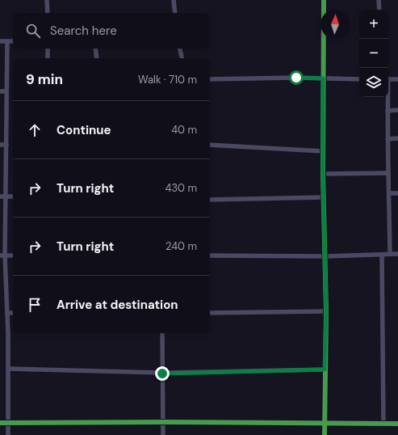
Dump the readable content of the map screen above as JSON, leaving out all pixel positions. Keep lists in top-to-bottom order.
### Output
{
  "north": "top",
  "page": {
    "map_buttons": ["+", "−"],
    "search": "Search here",
    "heading": ["9 min", "Walk · 710 m"],
    "list": [
      ["Continue", "40 m"],
      ["Turn right", "430 m"],
      ["Turn right", "240 m"],
      "Arrive at destination"
    ]
  }
}
